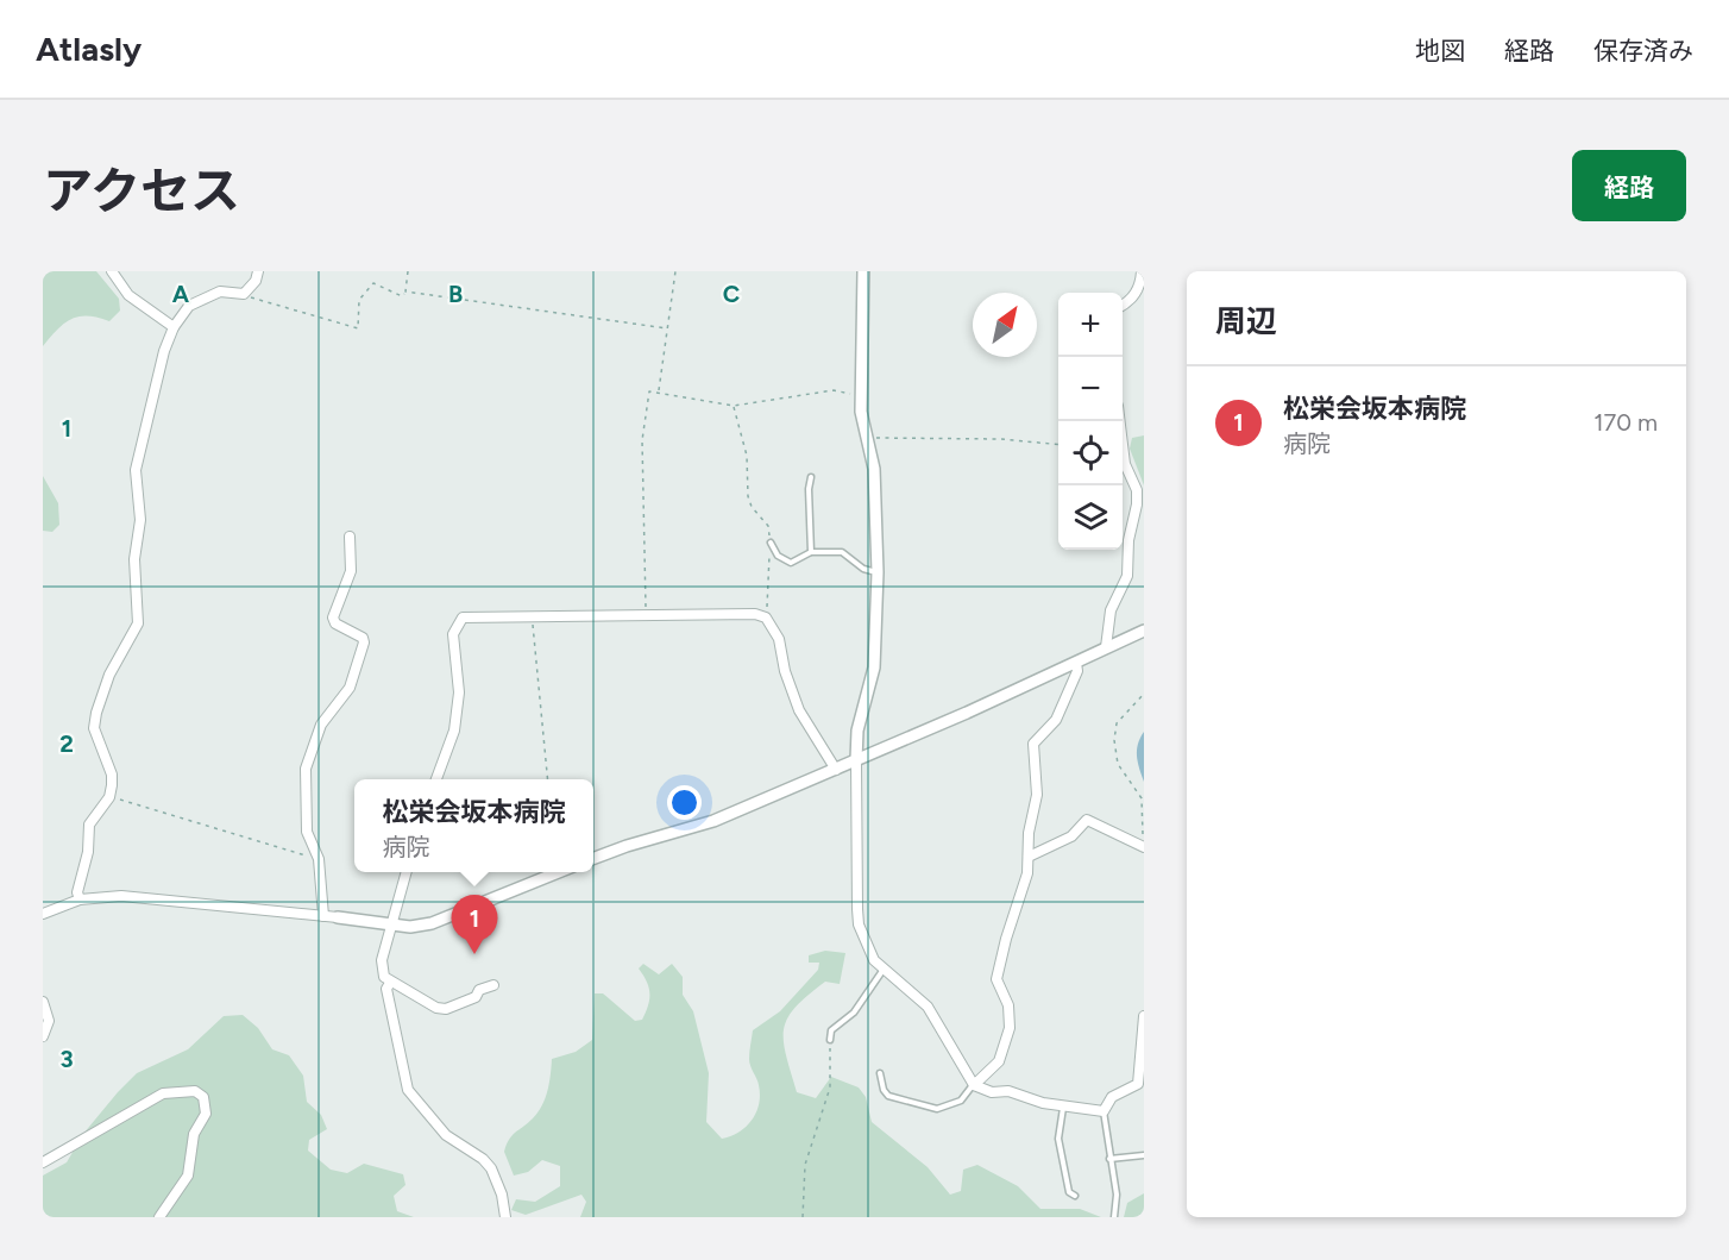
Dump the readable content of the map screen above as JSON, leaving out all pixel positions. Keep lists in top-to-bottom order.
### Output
{
  "north": "top right",
  "page": {
    "header": "Atlasly",
    "nav": ["地図", "経路", "保存済み"],
    "title": "アクセス",
    "buttons": "経路",
    "heading": "周辺",
    "map_buttons": ["+", "−"],
    "list": [
      {
        "mark": "1",
        "name": "松栄会坂本病院",
        "note": "病院",
        "value": "170 m"
      }
    ],
    "popup": ["松栄会坂本病院", "病院"],
    "pins": "1"
  },
  "grid": {
    "columns": ["A", "B", "C"],
    "rows": ["1", "2", "3"]
  }
}
